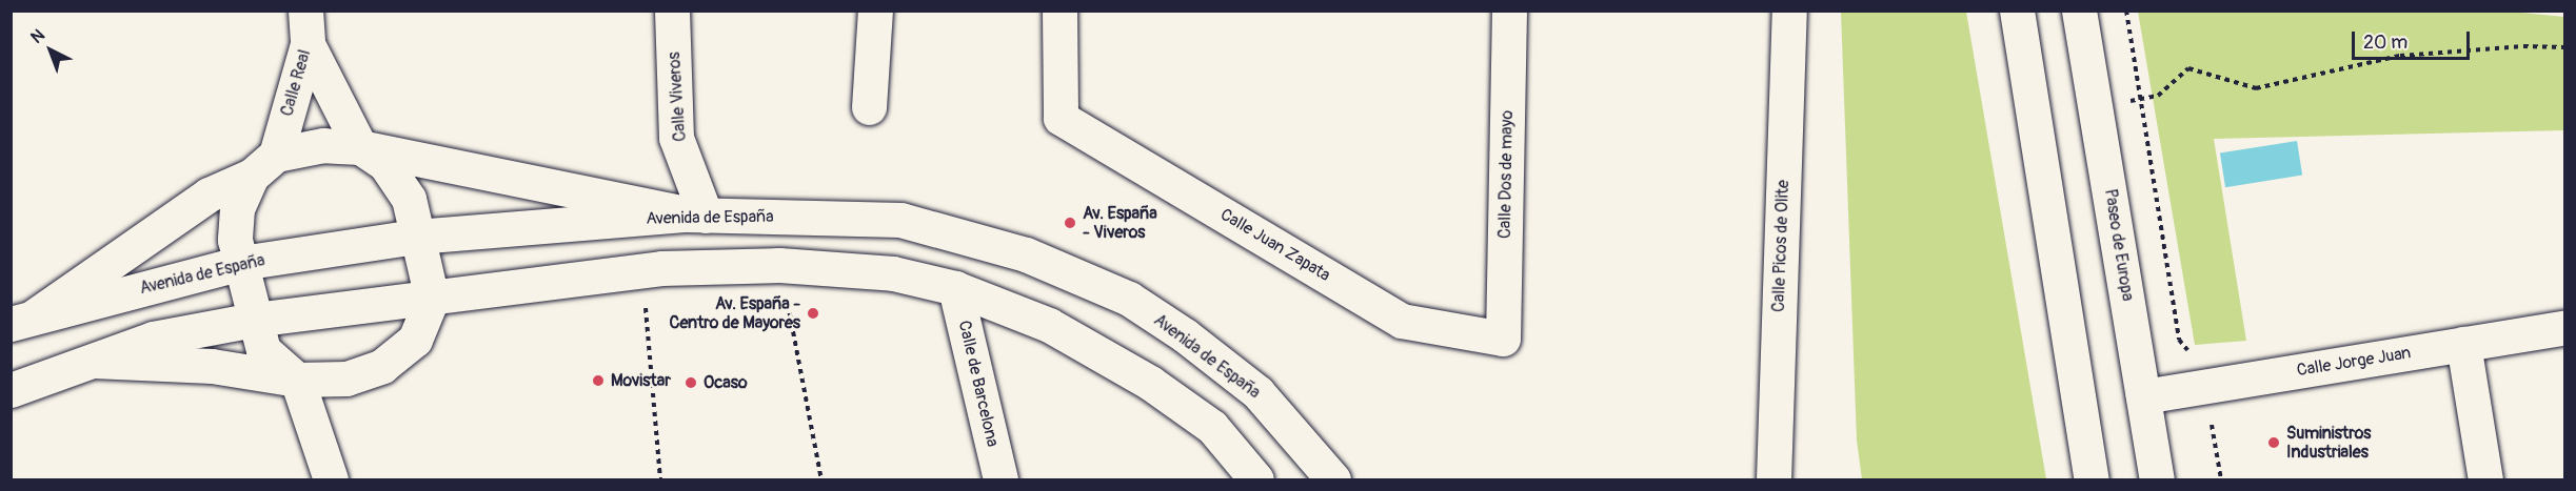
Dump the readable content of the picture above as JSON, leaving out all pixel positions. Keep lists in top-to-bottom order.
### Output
{
  "streets": {
    "street": [
      "Calle Real",
      "Calle Viveros",
      "Calle Dos de mayo",
      "Avenida de España",
      "Calle Juan Zapata",
      "Paseo de Europa",
      "Calle Picos de Olite",
      "Calle Jorge Juan",
      "Calle de Barcelona"
    ]
  },
  "crossings": [
    ["Calle Real", "Avenida de España"],
    ["Calle Viveros", "Avenida de España"],
    ["Calle Dos de mayo", "Calle Juan Zapata"],
    ["Paseo de Europa", "Calle Jorge Juan"]
  ],
  "places": [
    "Av. España - Viveros",
    "Av. España - Centro de Mayores",
    "Movistar",
    "Ocaso",
    "Suministros Industriales"
  ],
  "scale_bar": "20 m",
  "north": "top left"
}
